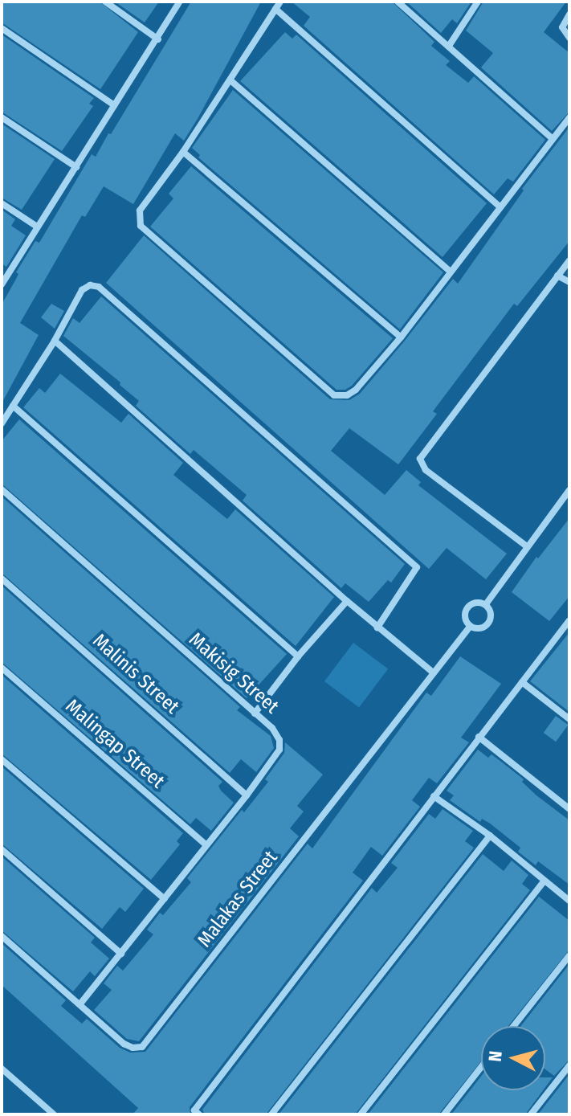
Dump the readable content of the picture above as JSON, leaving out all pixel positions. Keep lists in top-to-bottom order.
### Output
{
  "streets": {
    "street": [
      "Makisig Street",
      "Malinis Street",
      "Malingap Street",
      "Malakas Street"
    ]
  },
  "crossings": [
    ["Makisig Street", "Malinis Street"],
    ["Makisig Street", "Malingap Street"],
    ["Makisig Street", "Malakas Street"]
  ],
  "north": "left"
}
